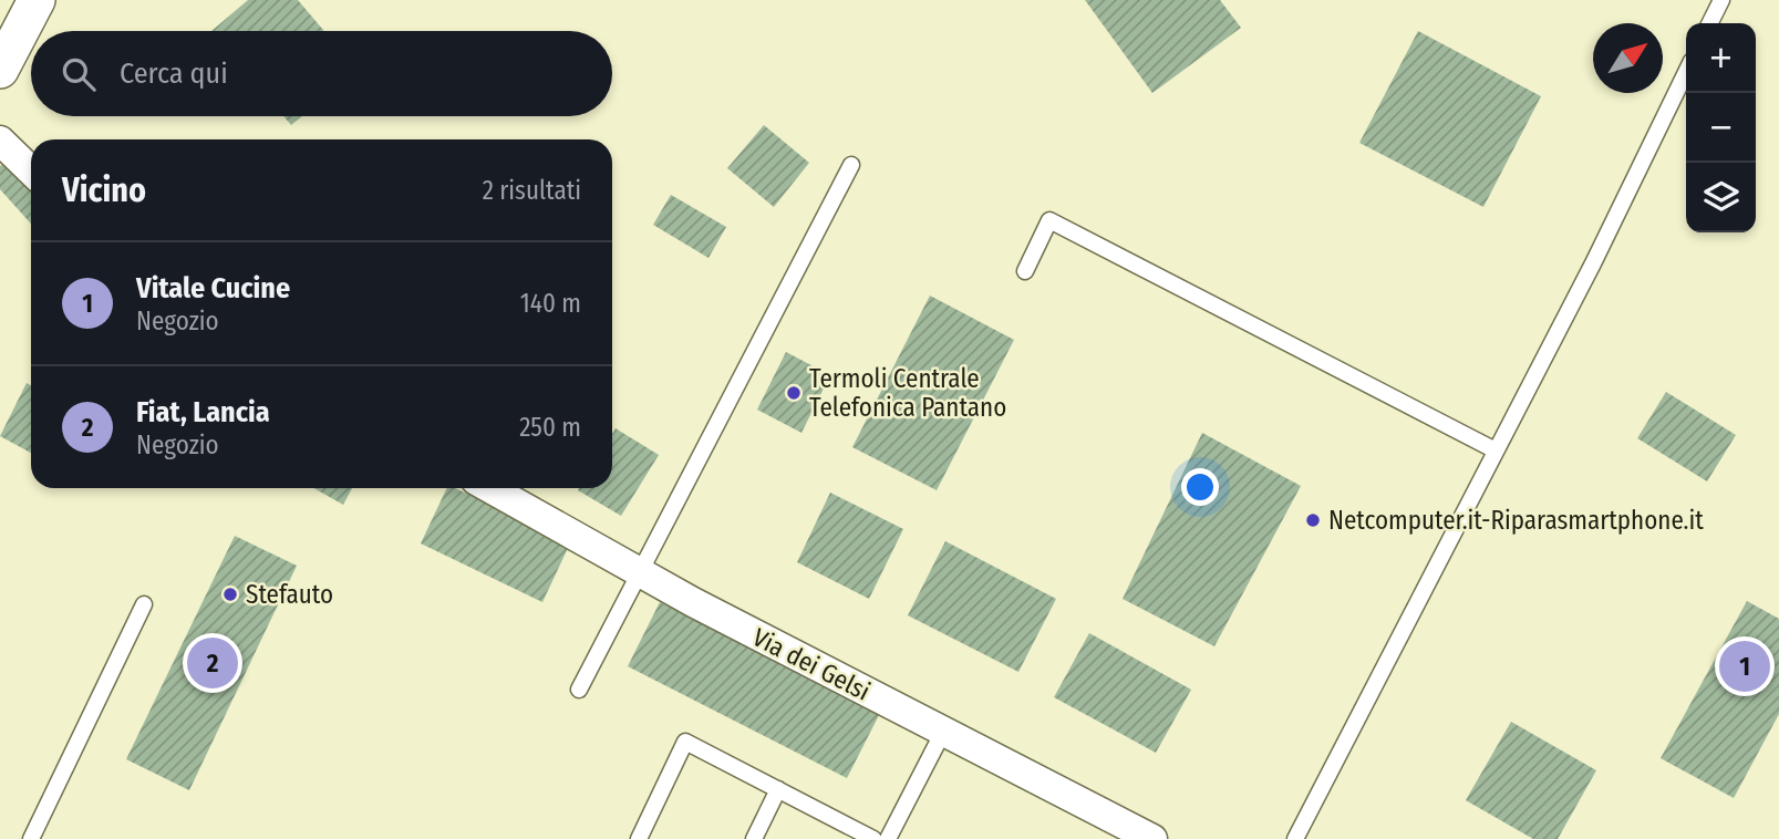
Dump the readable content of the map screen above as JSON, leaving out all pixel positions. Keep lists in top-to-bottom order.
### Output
{
  "streets": {
    "street": ["Via dei Gelsi"]
  },
  "places": ["Termoli Centrale Telefonica Pantano", "Netcomputer.it-Riparasmartphone.it", "Stefauto"],
  "north": "top right",
  "page": {
    "map_buttons": ["+", "−"],
    "search": "Cerca qui",
    "heading": ["Vicino", "2 risultati"],
    "list": [
      {
        "mark": "1",
        "name": "Vitale Cucine",
        "note": "Negozio",
        "value": "140 m"
      },
      {
        "mark": "2",
        "name": "Fiat, Lancia",
        "note": "Negozio",
        "value": "250 m"
      }
    ],
    "pins": ["2", "1"]
  }
}
